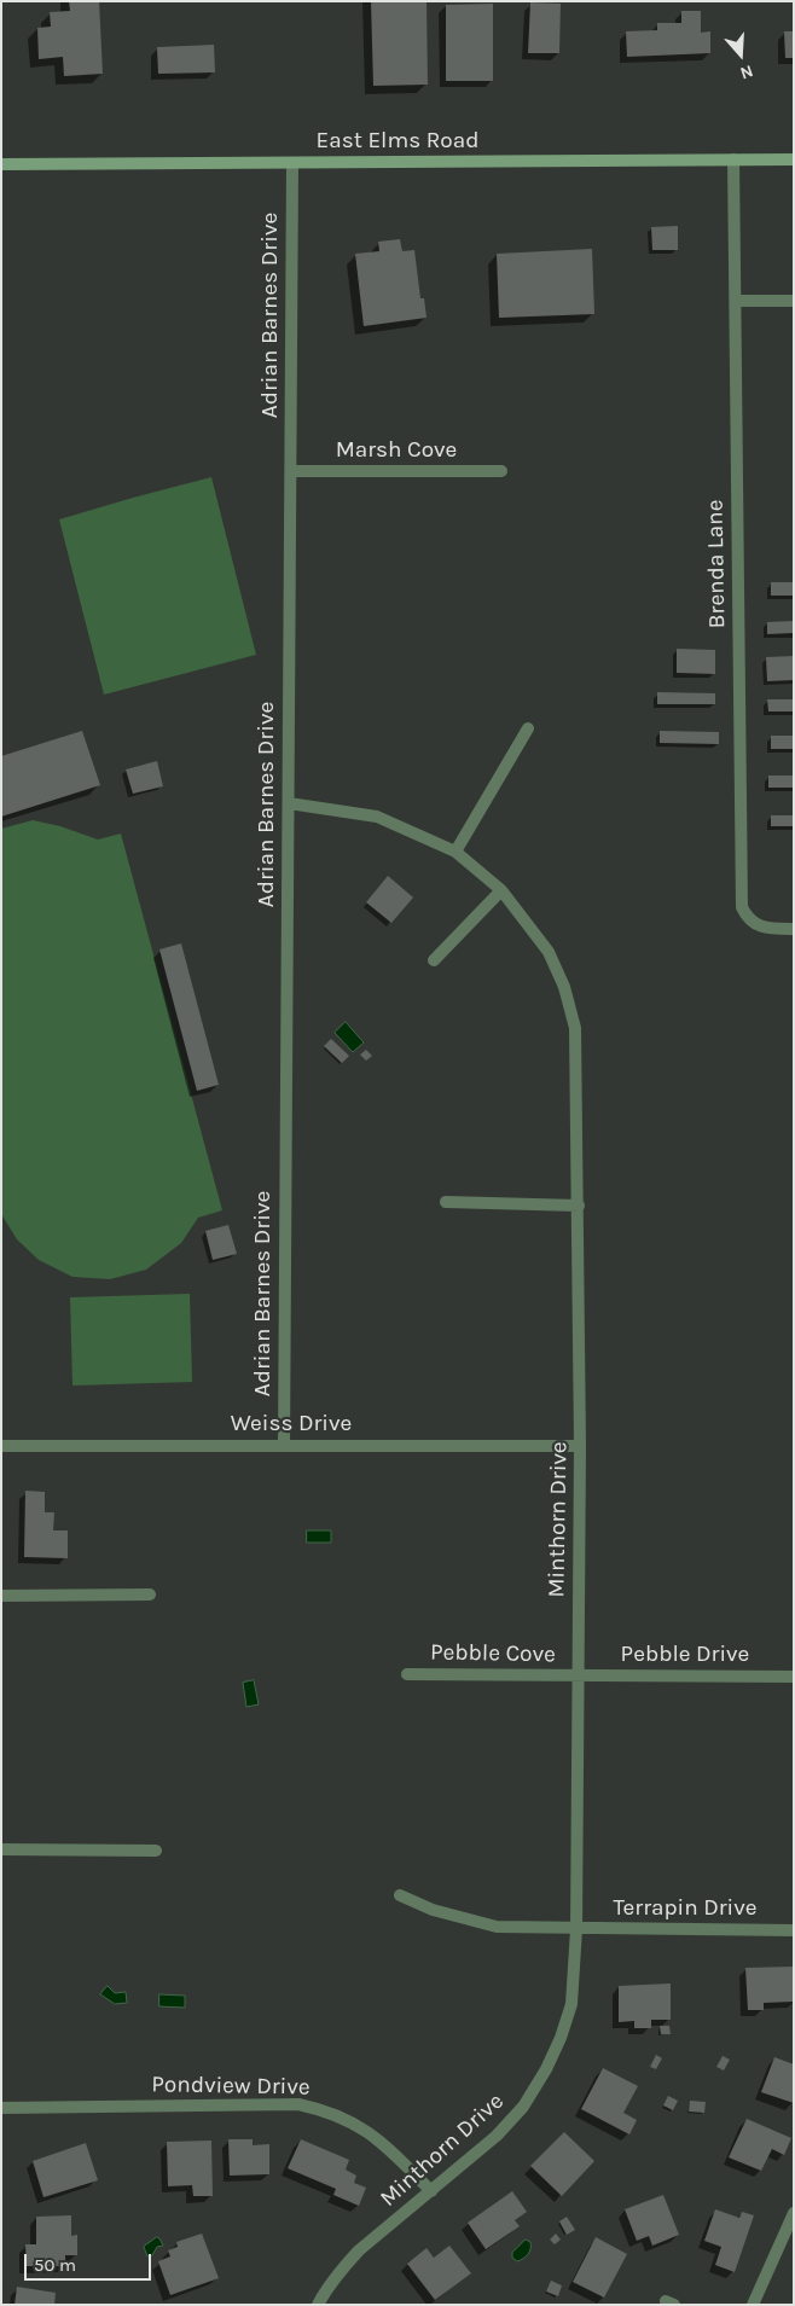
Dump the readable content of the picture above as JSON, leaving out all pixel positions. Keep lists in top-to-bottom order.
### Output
{
  "streets": {
    "main road": ["East Elms Road"],
    "street": [
      "Adrian Barnes Drive",
      "Marsh Cove",
      "Brenda Lane",
      "Weiss Drive",
      "Minthorn Drive",
      "Pebble Cove",
      "Pebble Drive",
      "Terrapin Drive",
      "Pondview Drive"
    ]
  },
  "crossings": [
    ["East Elms Road", "Adrian Barnes Drive"],
    ["East Elms Road", "Brenda Lane"],
    ["Adrian Barnes Drive", "Marsh Cove"],
    ["Adrian Barnes Drive", "Weiss Drive"],
    ["Adrian Barnes Drive", "Minthorn Drive"],
    ["Weiss Drive", "Minthorn Drive"],
    ["Minthorn Drive", "Pebble Cove"],
    ["Minthorn Drive", "Pebble Drive"],
    ["Minthorn Drive", "Terrapin Drive"],
    ["Minthorn Drive", "Pondview Drive"],
    ["Pebble Cove", "Pebble Drive"]
  ],
  "scale_bar": "50 m",
  "north": "bottom"
}
